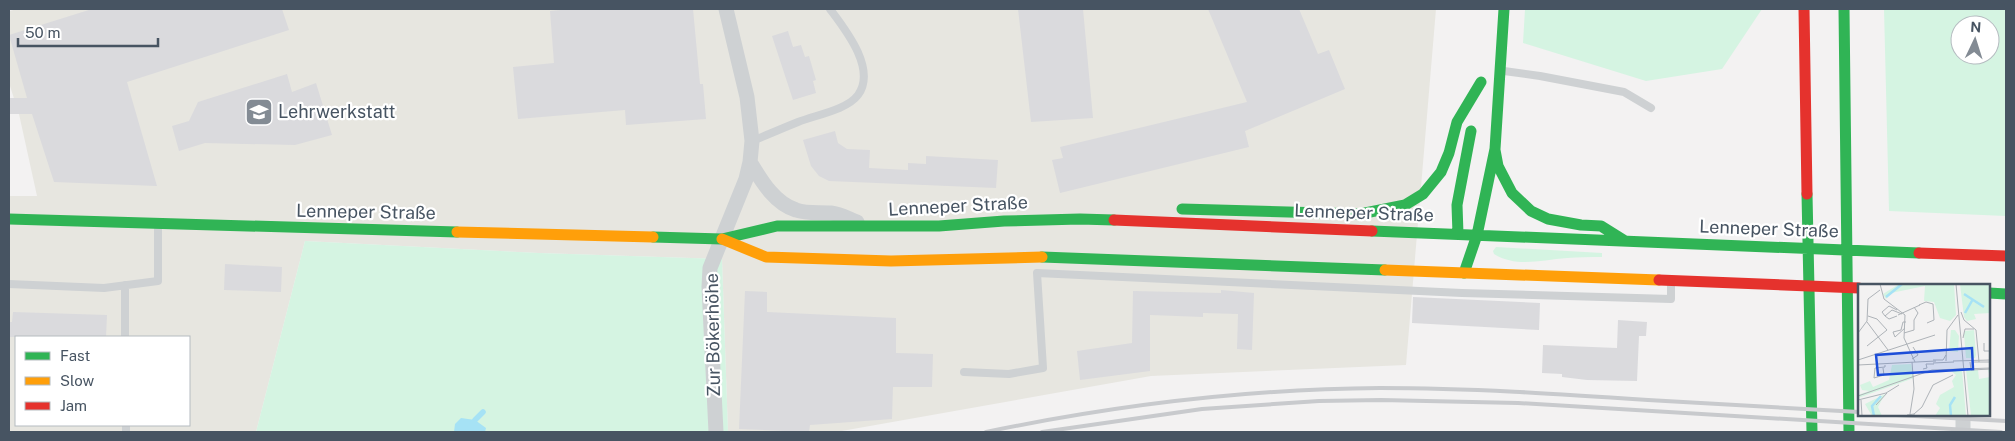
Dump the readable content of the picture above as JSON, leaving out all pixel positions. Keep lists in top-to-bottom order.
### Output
{
  "streets": {
    "main road": ["Lenneper Straße"],
    "street": ["Zur Bökerhöhe"]
  },
  "crossings": [
    ["Lenneper Straße", "Zur Bökerhöhe"]
  ],
  "places": {
    "school or university": ["Lehrwerkstatt"]
  },
  "legend": ["Fast", "Slow", "Jam"],
  "scale_bar": "50 m",
  "north": "top"
}
